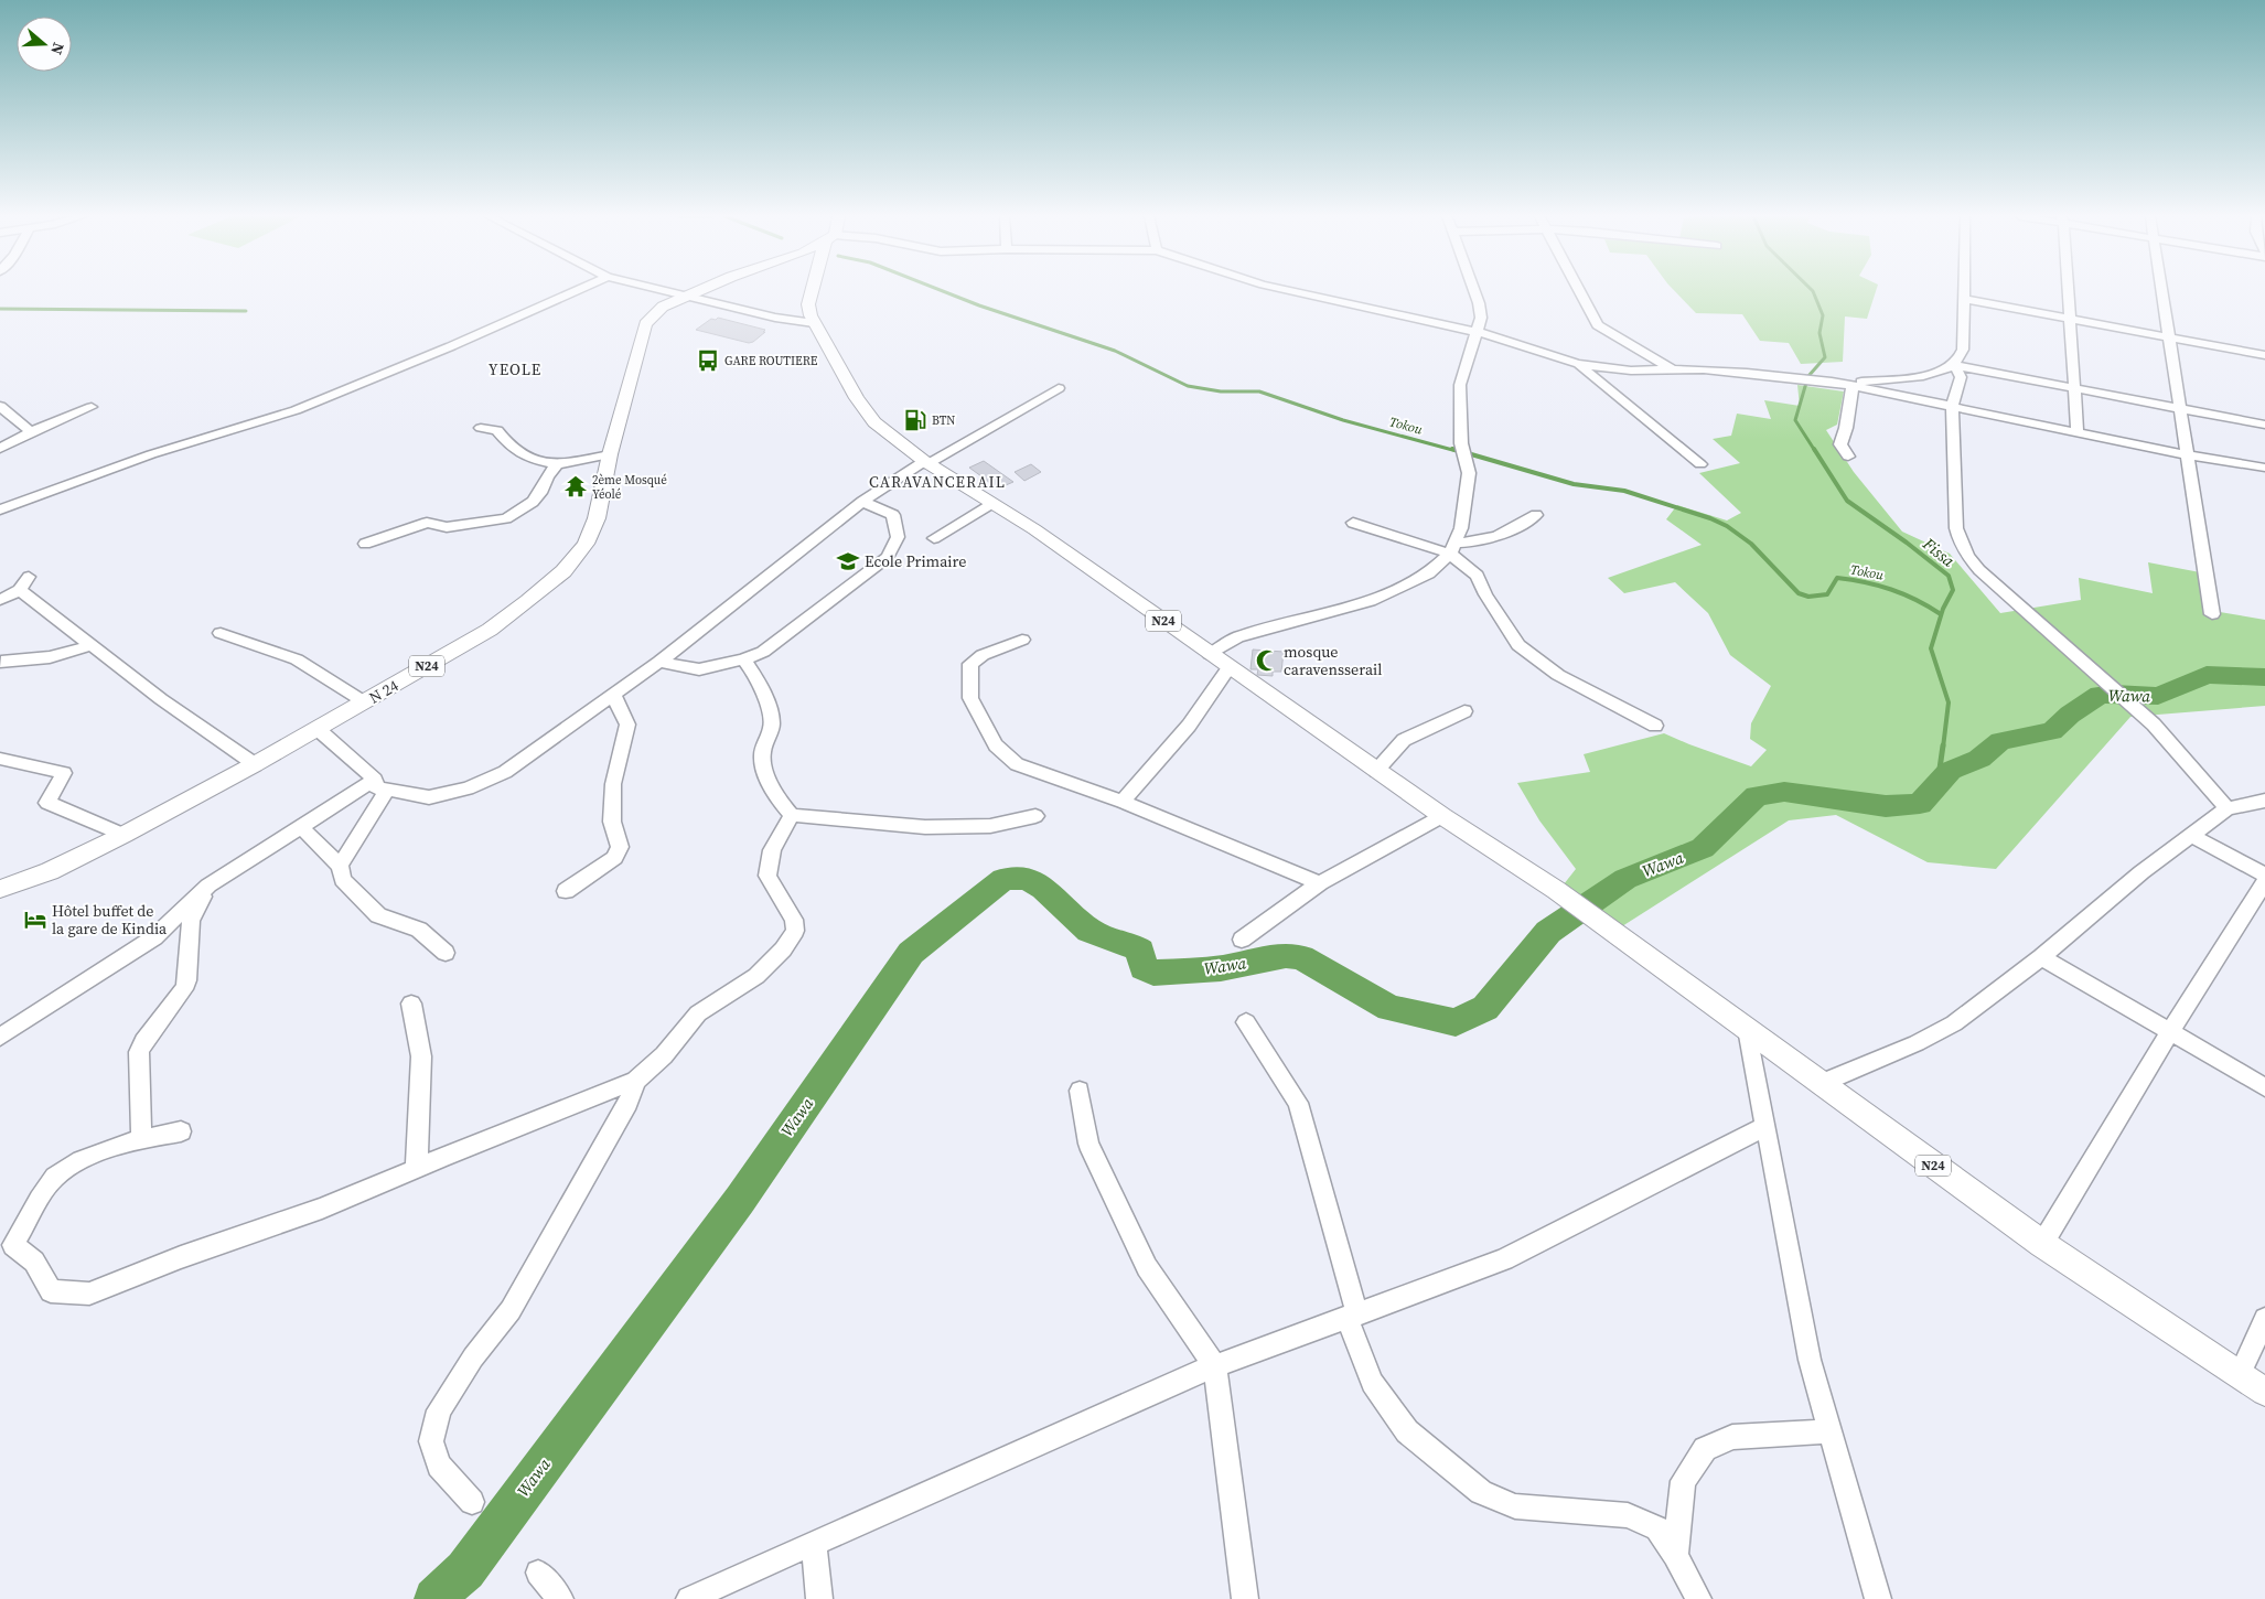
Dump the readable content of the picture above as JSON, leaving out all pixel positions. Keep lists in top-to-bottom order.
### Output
{
  "streets": {
    "main road": ["N24", "N 24"]
  },
  "crossings": [
    ["N24", "N 24"]
  ],
  "districts": ["YEOLE", "CARAVANCERAIL"],
  "water": ["Tokou", "Fissa", "Wawa"],
  "places": {
    "bus stop": ["GARE ROUTIERE"],
    "fuel station": ["BTN"],
    "temple": ["2ème Mosqué Yéolé"],
    "school or university": ["Ecole Primaire"],
    "mosque": ["mosque caravensserail"],
    "hotel": ["Hôtel buffet de la gare de Kindia"]
  },
  "north": "right"
}
